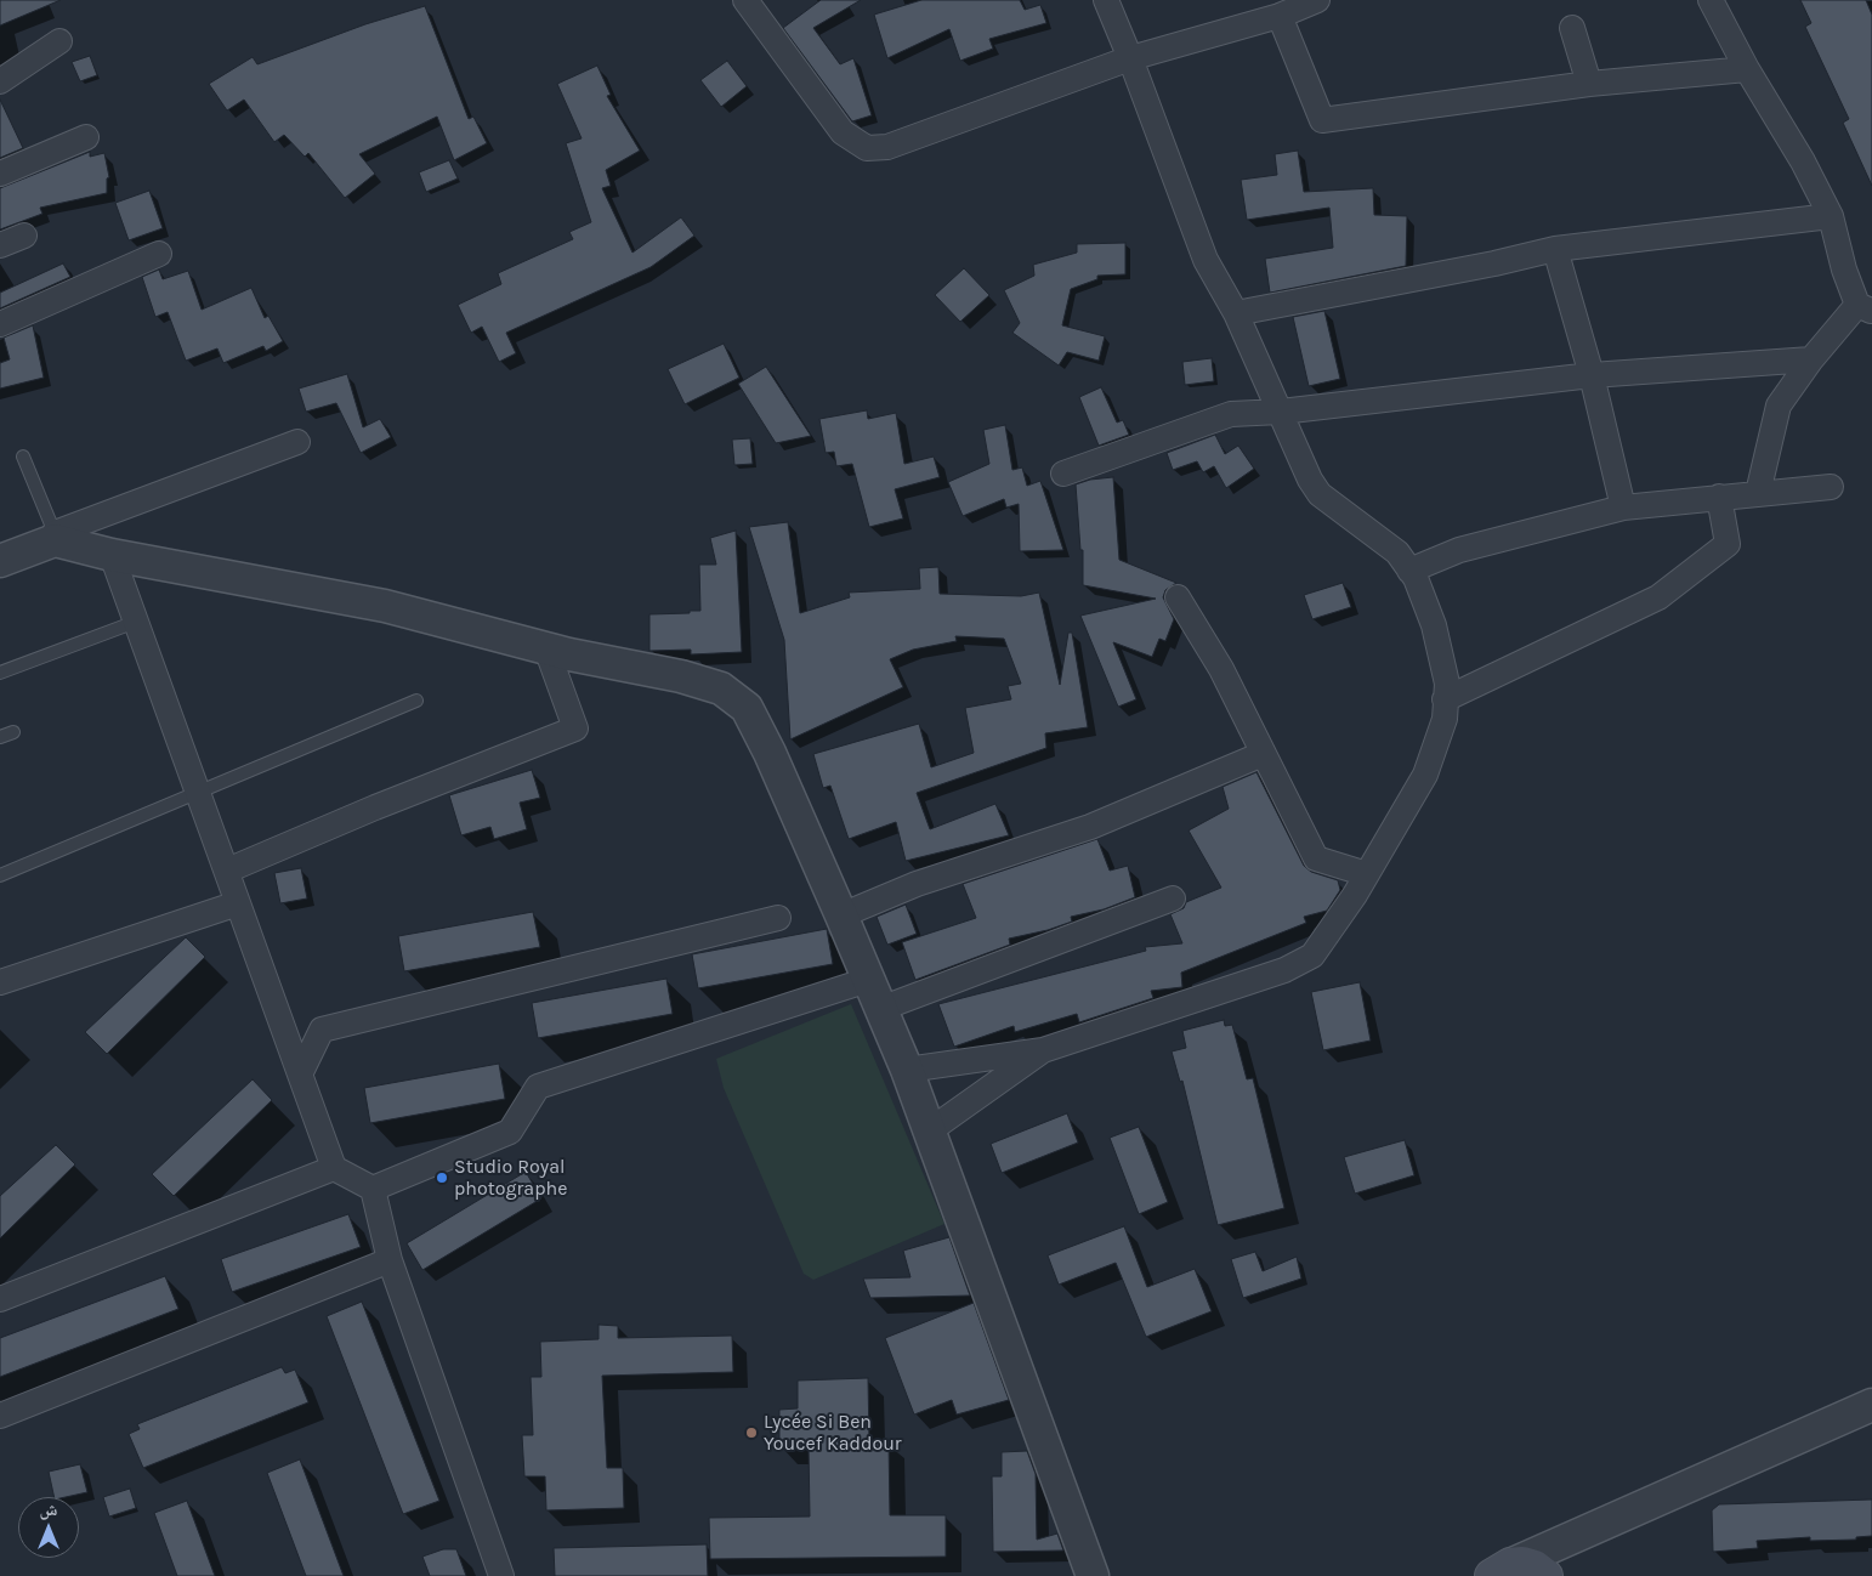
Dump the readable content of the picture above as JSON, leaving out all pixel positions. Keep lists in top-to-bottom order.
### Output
{
  "places": ["Studio Royal photographe", "Lycée Si Ben Youcef Kaddour"],
  "north": "top"
}
